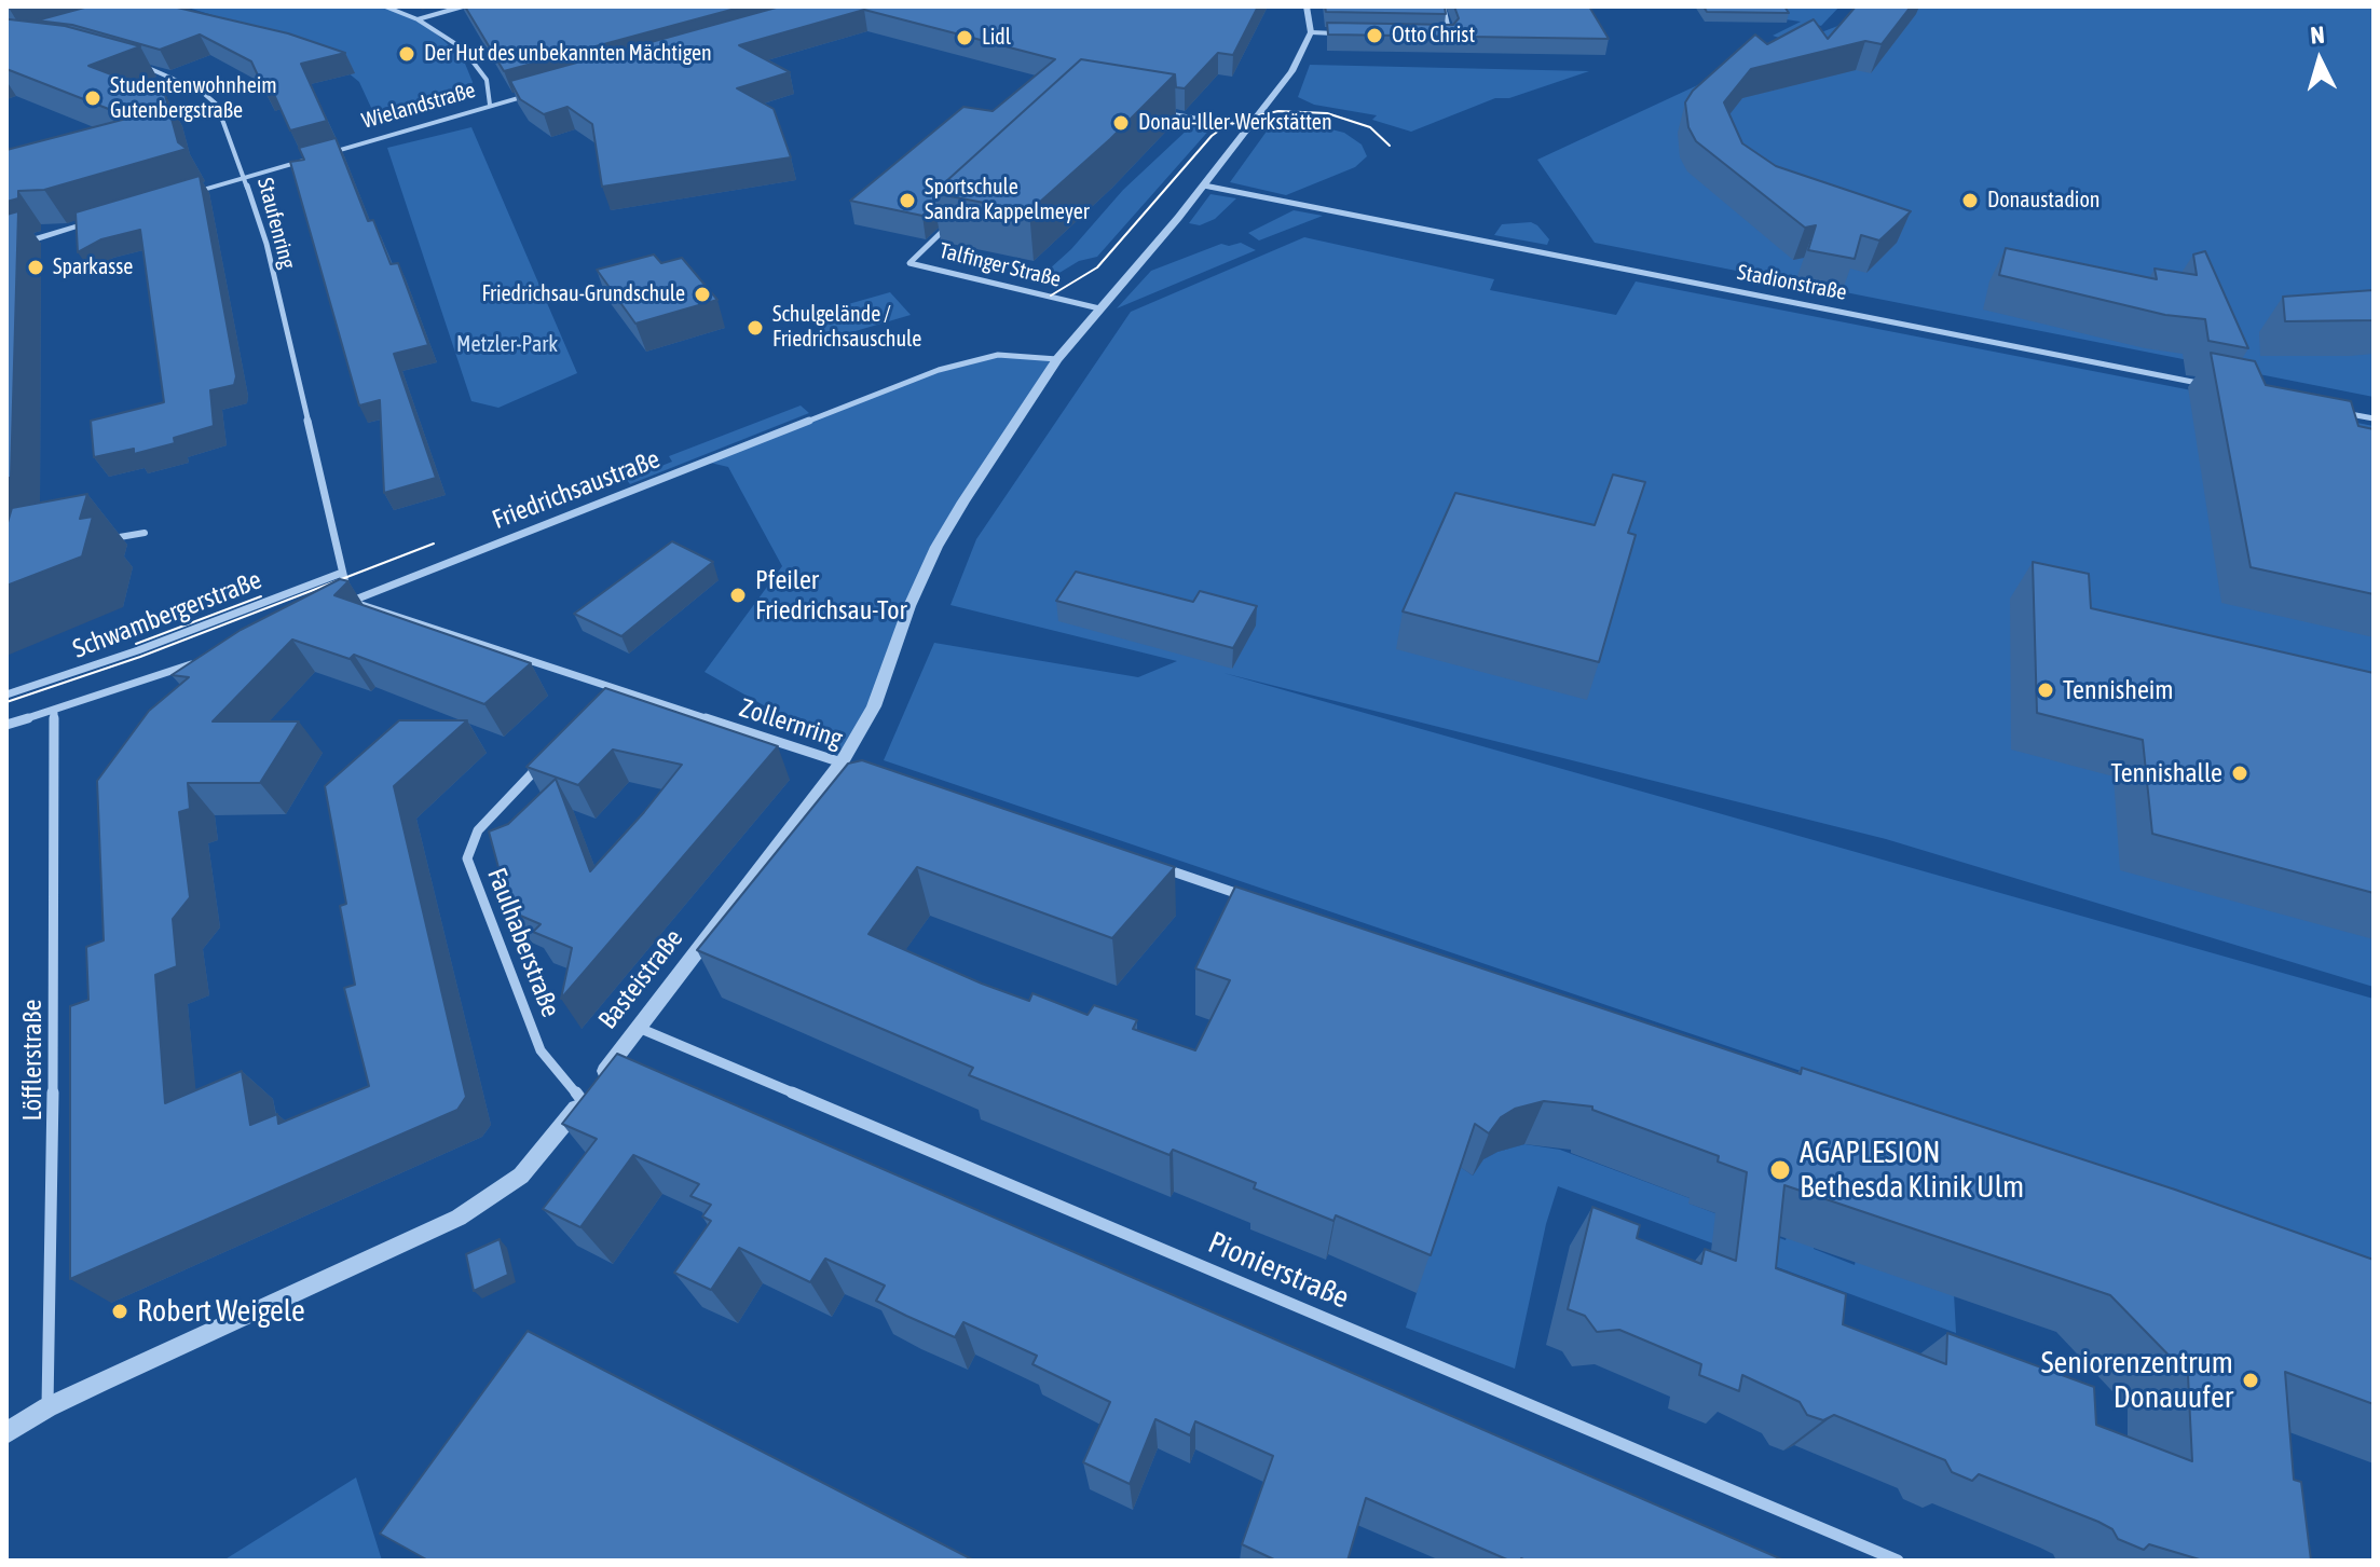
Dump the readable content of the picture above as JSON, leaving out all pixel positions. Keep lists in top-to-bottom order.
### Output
{
  "streets": {
    "street": [
      "Wielandstraße",
      "Staufenring",
      "Talfinger Straße",
      "Stadionstraße",
      "Friedrichsaustraße",
      "Schwambergerstraße",
      "Zollernring",
      "Faulhaberstraße",
      "Basteistraße",
      "Löfflerstraße",
      "Pionierstraße"
    ]
  },
  "crossings": [
    ["Wielandstraße", "Staufenring"],
    ["Staufenring", "Schwambergerstraße"],
    ["Friedrichsaustraße", "Zollernring"],
    ["Friedrichsaustraße", "Basteistraße"],
    ["Zollernring", "Basteistraße"],
    ["Faulhaberstraße", "Basteistraße"],
    ["Basteistraße", "Löfflerstraße"],
    ["Basteistraße", "Pionierstraße"]
  ],
  "parks": ["Metzler-Park"],
  "places": [
    "Otto Christ",
    "Lidl",
    "Der Hut des unbekannten Mächtigen",
    "Studentenwohnheim Gutenbergstraße",
    "Donau-Iller-Werkstätten",
    "Sportschule Sandra Kappelmeyer",
    "Donaustadion",
    "Sparkasse",
    "Friedrichsau-Grundschule",
    "Schulgelände / Friedrichsauschule",
    "Pfeiler Friedrichsau-Tor",
    "Tennisheim",
    "Tennishalle",
    "AGAPLESION Bethesda Klinik Ulm",
    "Robert Weigele",
    "Seniorenzentrum Donauufer"
  ],
  "north": "top"
}
